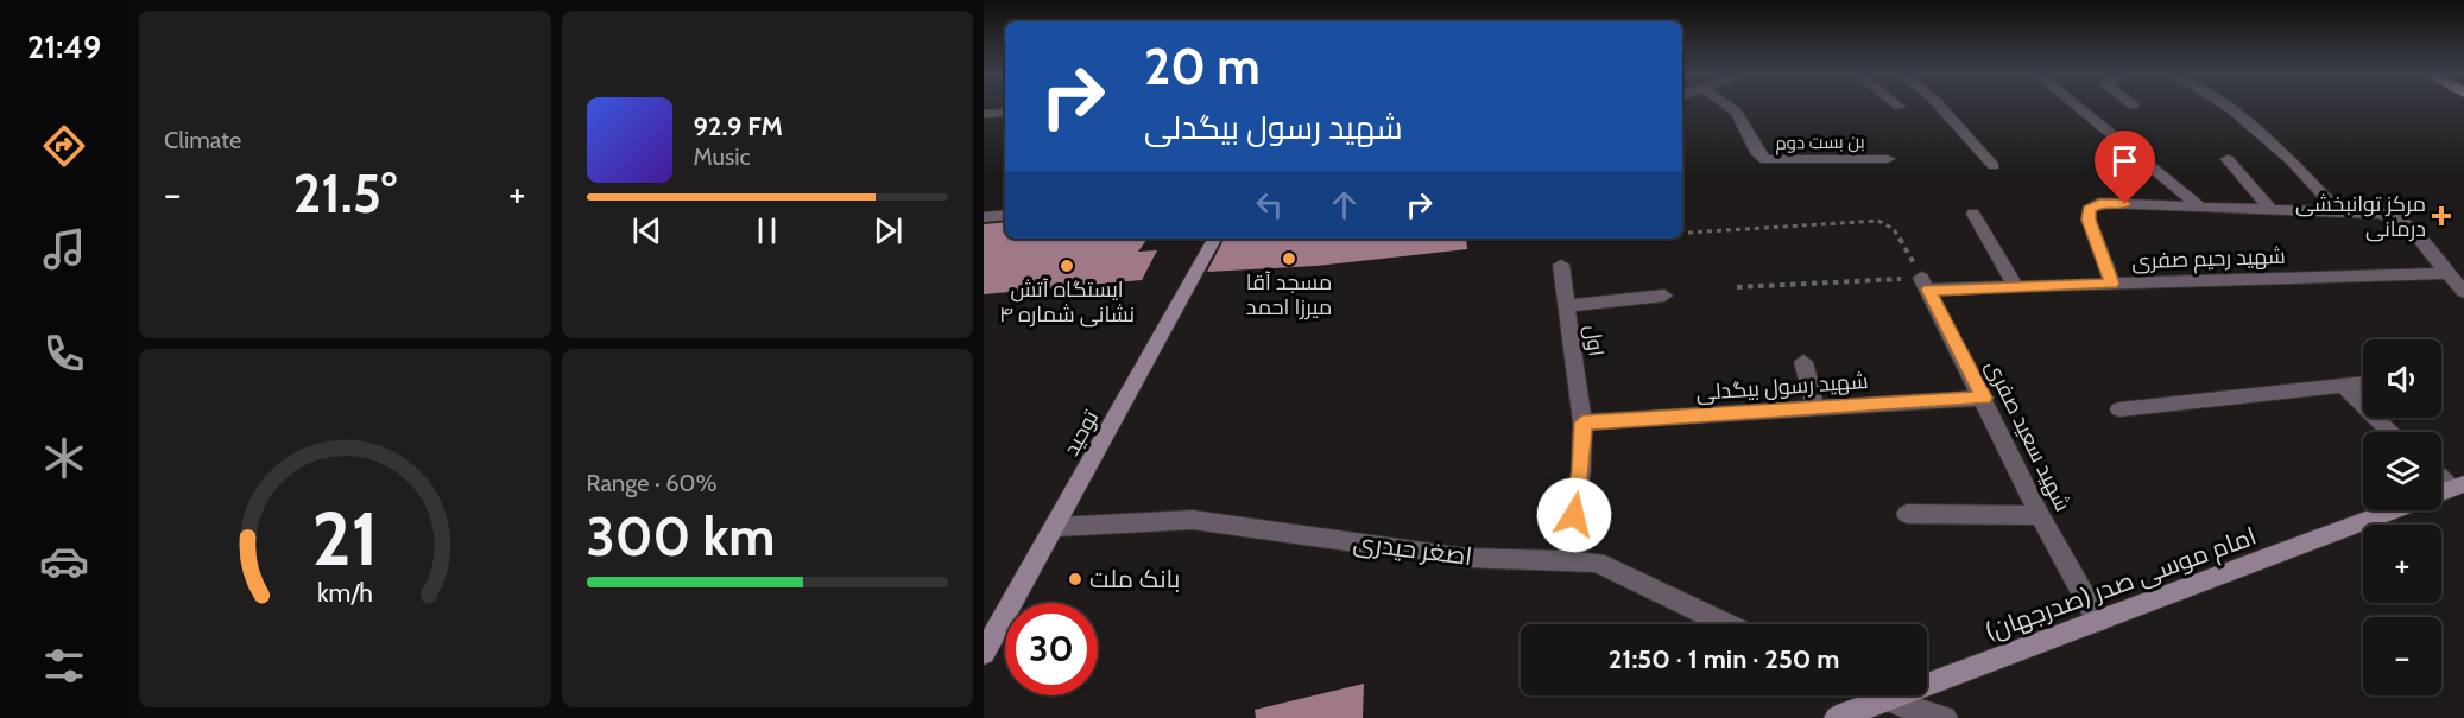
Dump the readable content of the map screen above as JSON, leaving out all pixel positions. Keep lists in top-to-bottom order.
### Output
{
  "streets": {
    "main road": ["توحید", "(صدرجهان) امام موسی صدر"],
    "street": [
      "بن بست دوم",
      "شهید رحیم صفری",
      "اول",
      "شهید رسول بیگدلی",
      "شهید سعید صفری",
      "اصغر حیدری"
    ]
  },
  "crossings": [
    ["شهید رحیم صفری", "شهید سعید صفری"],
    ["اول", "شهید رسول بیگدلی"],
    ["اول", "اصغر حیدری"],
    ["شهید رسول بیگدلی", "شهید سعید صفری"],
    ["توحید", "اصغر حیدری"],
    ["شهید سعید صفری", "(صدرجهان) امام موسی صدر"]
  ],
  "places": {
    "health": ["مرکز توانبخشی درمانی"],
    "other": ["مسجد آقا میرزا احمد", "ایستگاه آتش نشانی شماره ۴", "بانک ملت"]
  },
  "page": {
    "tabs": "21:49",
    "tile": [
      "Climate",
      ["Range · 60%", "300 km"]
    ],
    "turn": ["20 m", "شهید رسول بیگدلی"],
    "song": ["92.9 FM", "Music"],
    "heat": ["−", "21.5°", "+"],
    "map_buttons": ["+", "−"],
    "limit": "30",
    "trip": "21:50 · 1 min · 250 m",
    "gauge": ["21", "km/h"]
  }
}
